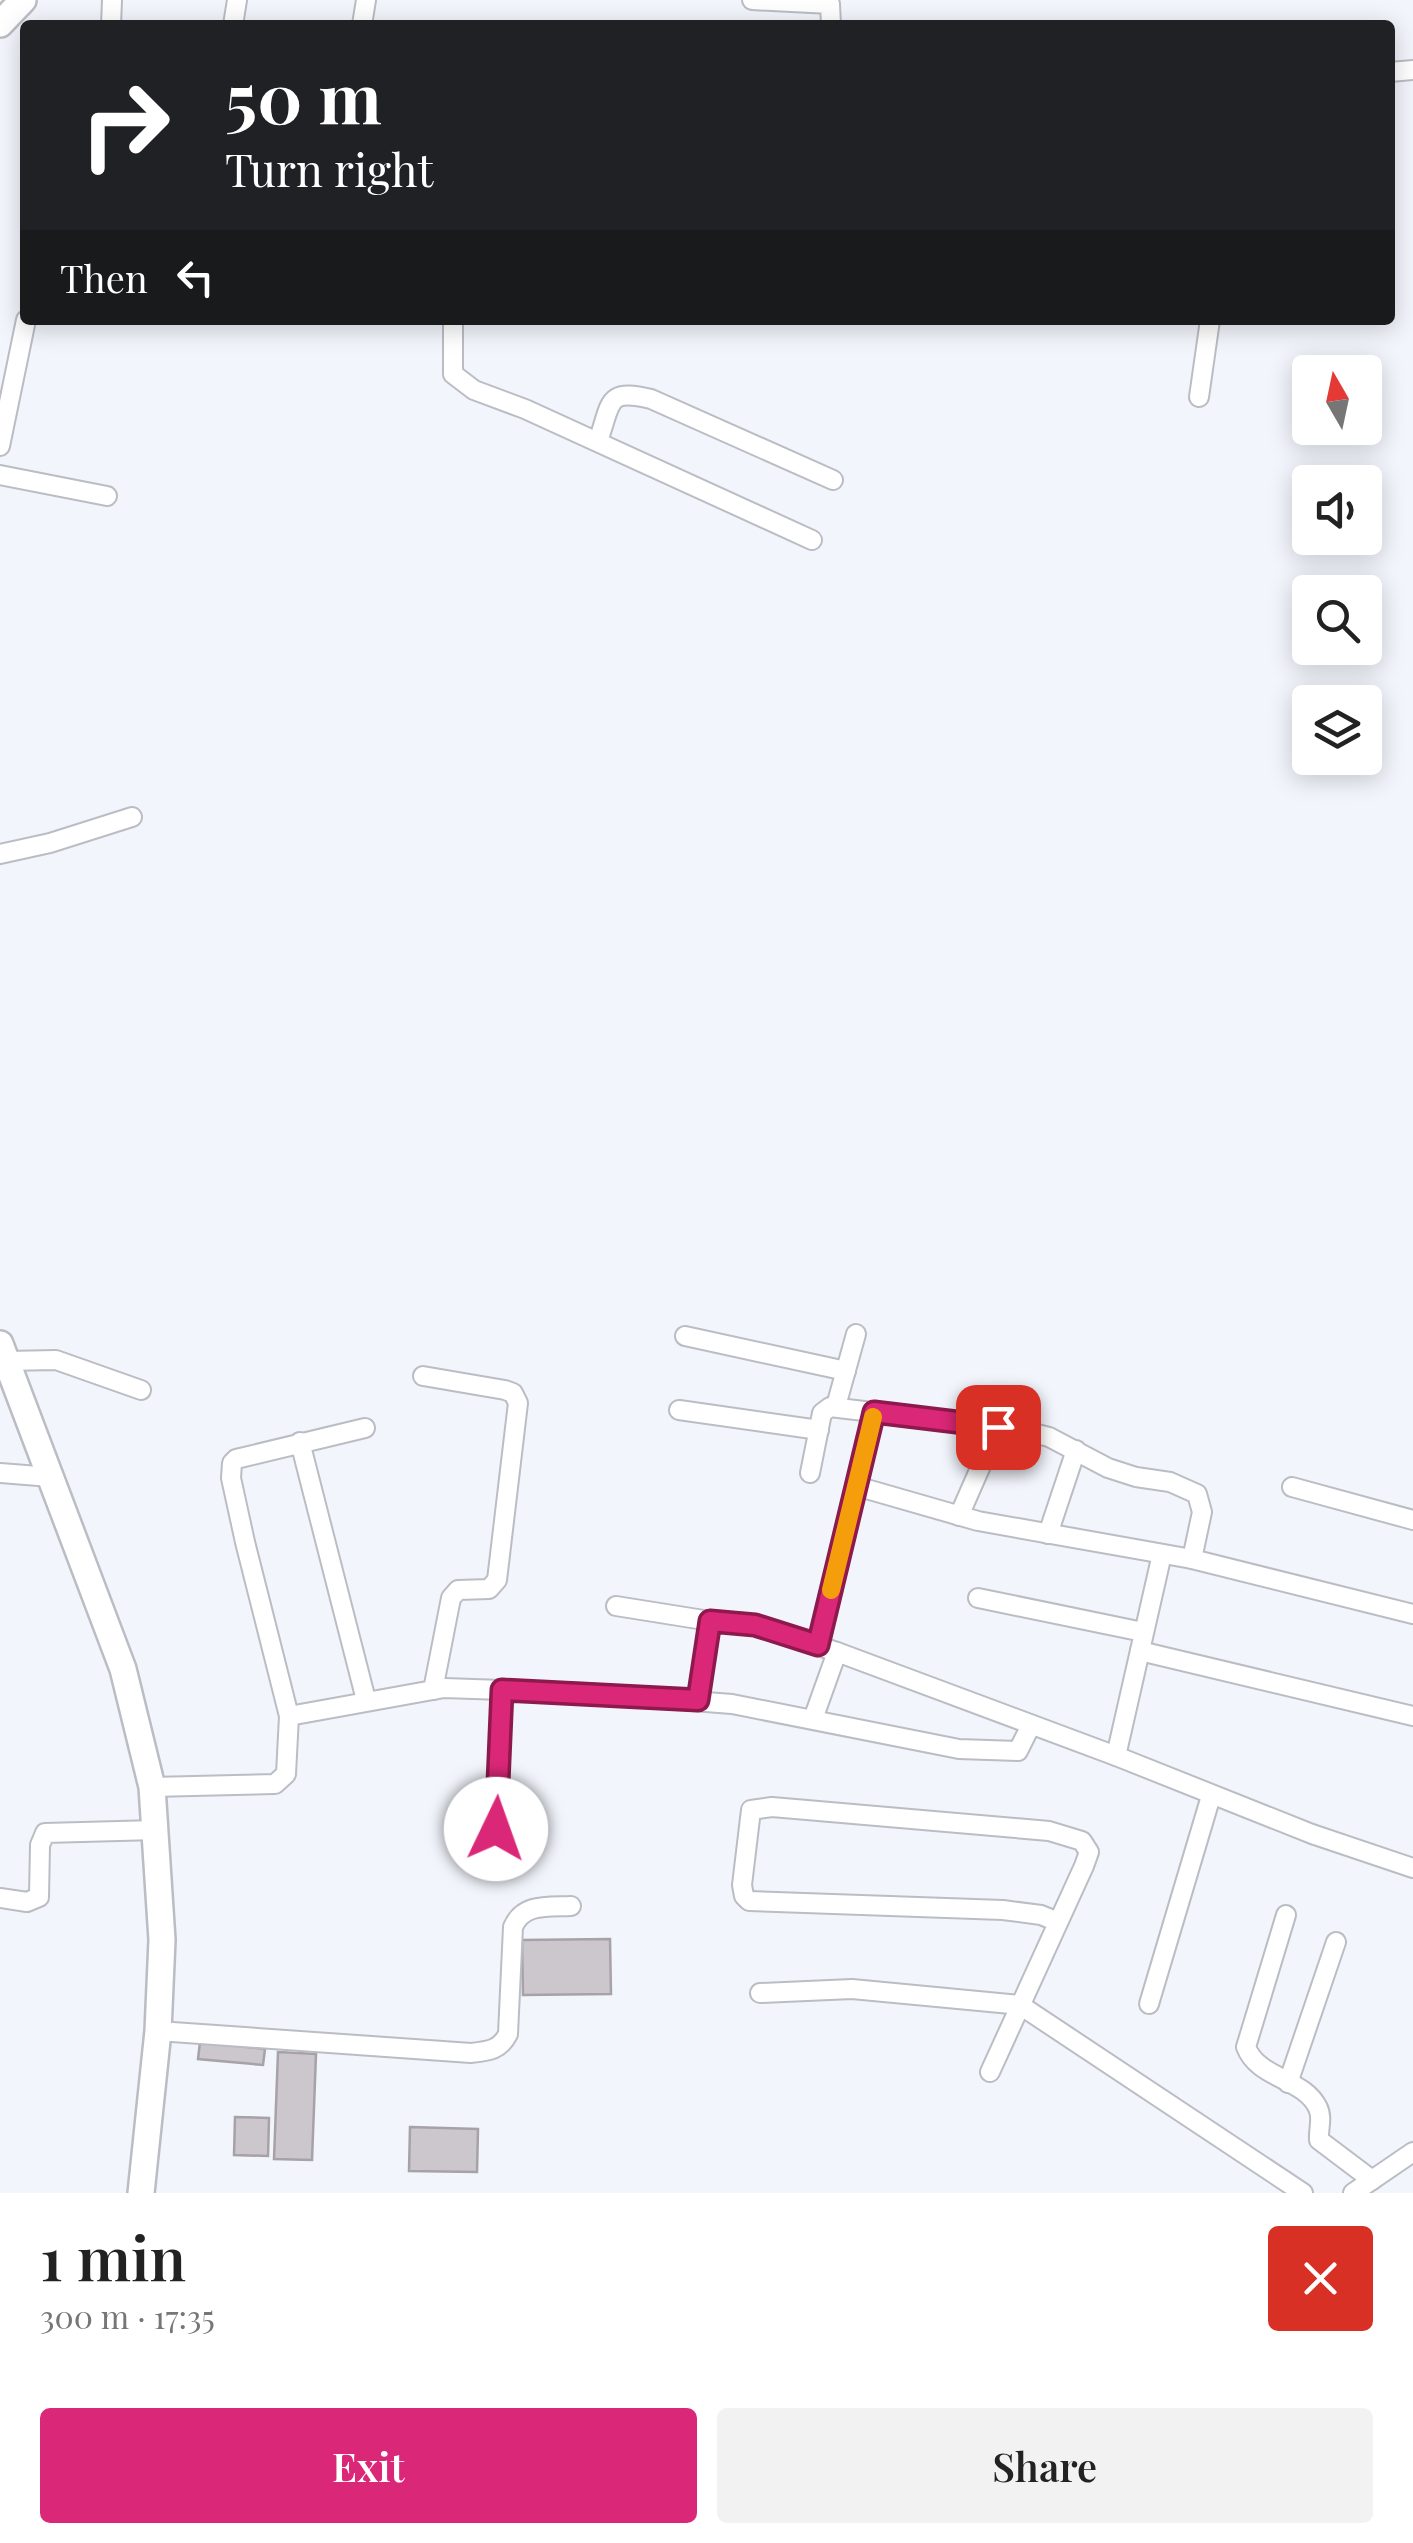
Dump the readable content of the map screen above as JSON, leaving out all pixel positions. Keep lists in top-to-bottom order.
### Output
{
  "north": "top",
  "page": {
    "turn": ["50 m", "Turn right"],
    "then": "Then",
    "heading": ["1 min", "300 m · 17:35"],
    "buttons": ["Exit", "Share"]
  }
}
